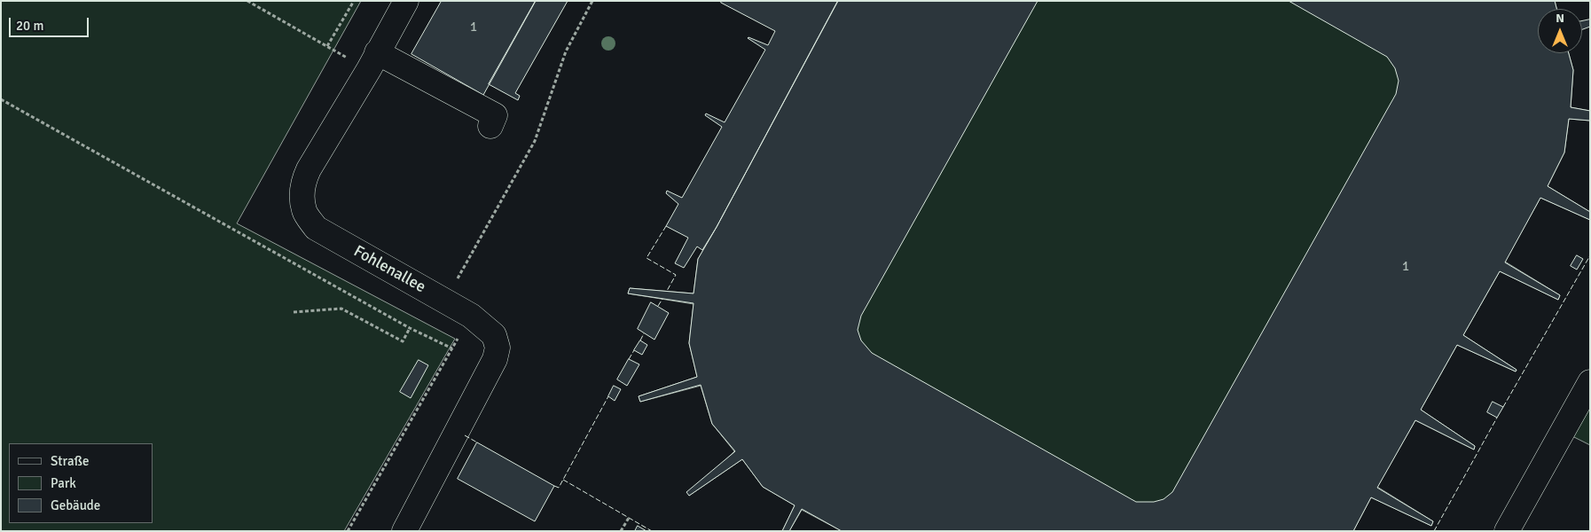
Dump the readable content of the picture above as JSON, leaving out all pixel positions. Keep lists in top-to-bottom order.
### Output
{
  "streets": {
    "street": ["Fohlenallee"]
  },
  "house_numbers": ["1", "1"],
  "legend": ["Straße", "Park", "Gebäude"],
  "scale_bar": "20 m",
  "north": "top"
}
